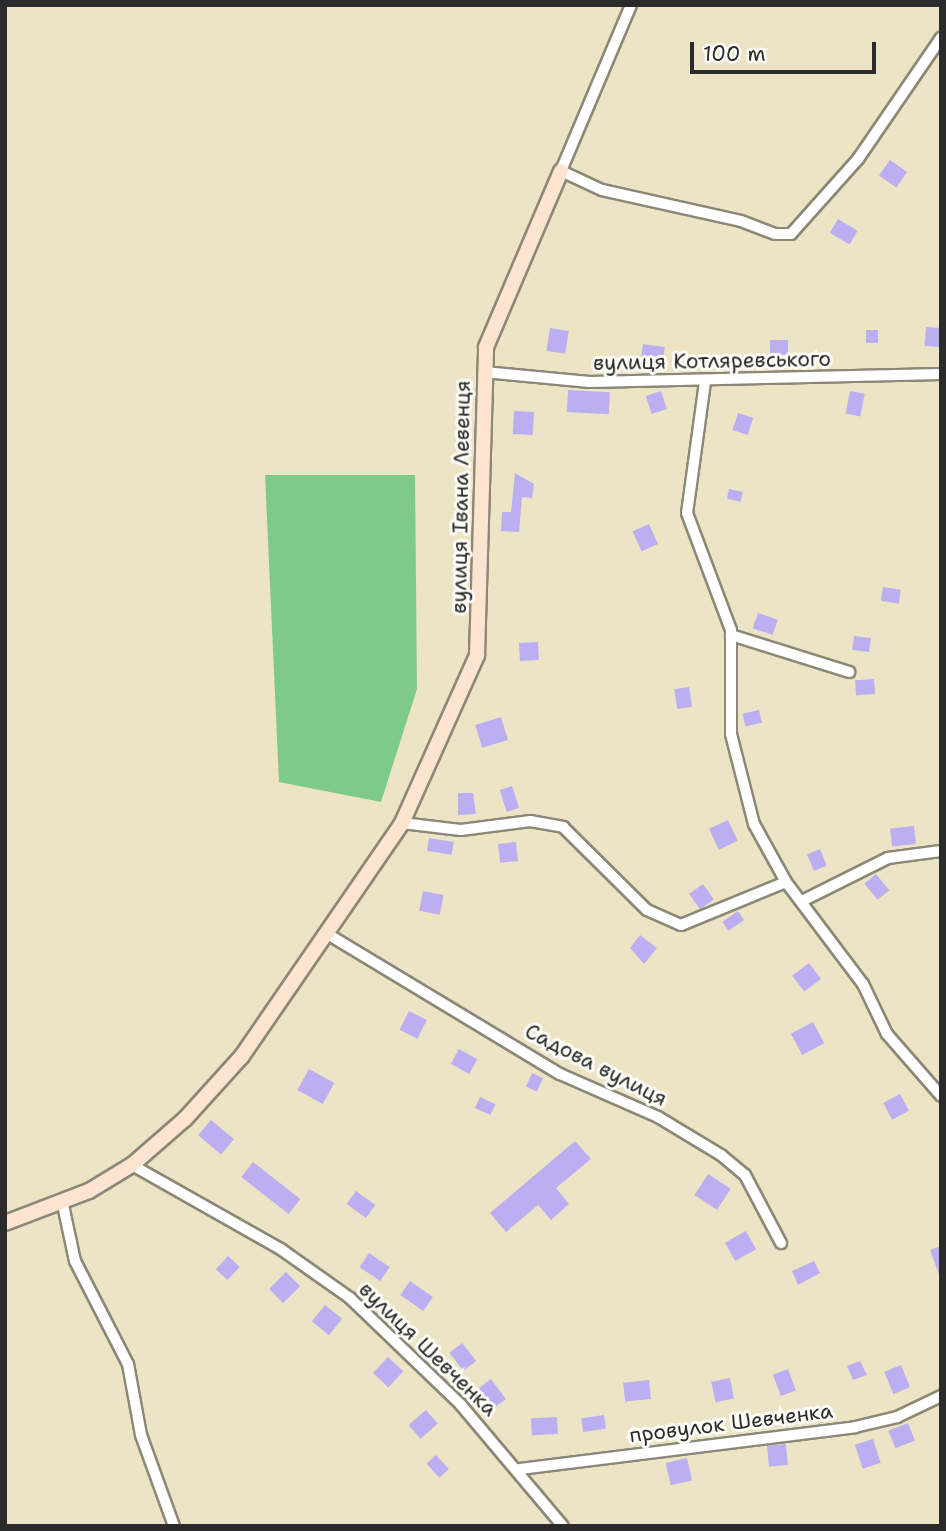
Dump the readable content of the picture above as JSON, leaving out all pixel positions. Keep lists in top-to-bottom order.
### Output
{
  "streets": {
    "street": [
      "вулиця Котляревського",
      "вулиця Івана Левенця",
      "Садова вулиця",
      "вулиця Шевченка",
      "провулок Шевченка"
    ]
  },
  "crossings": [
    ["вулиця Котляревського", "вулиця Івана Левенця"],
    ["вулиця Івана Левенця", "Садова вулиця"],
    ["вулиця Івана Левенця", "вулиця Шевченка"],
    ["вулиця Шевченка", "провулок Шевченка"]
  ],
  "scale_bar": "100 m"
}
